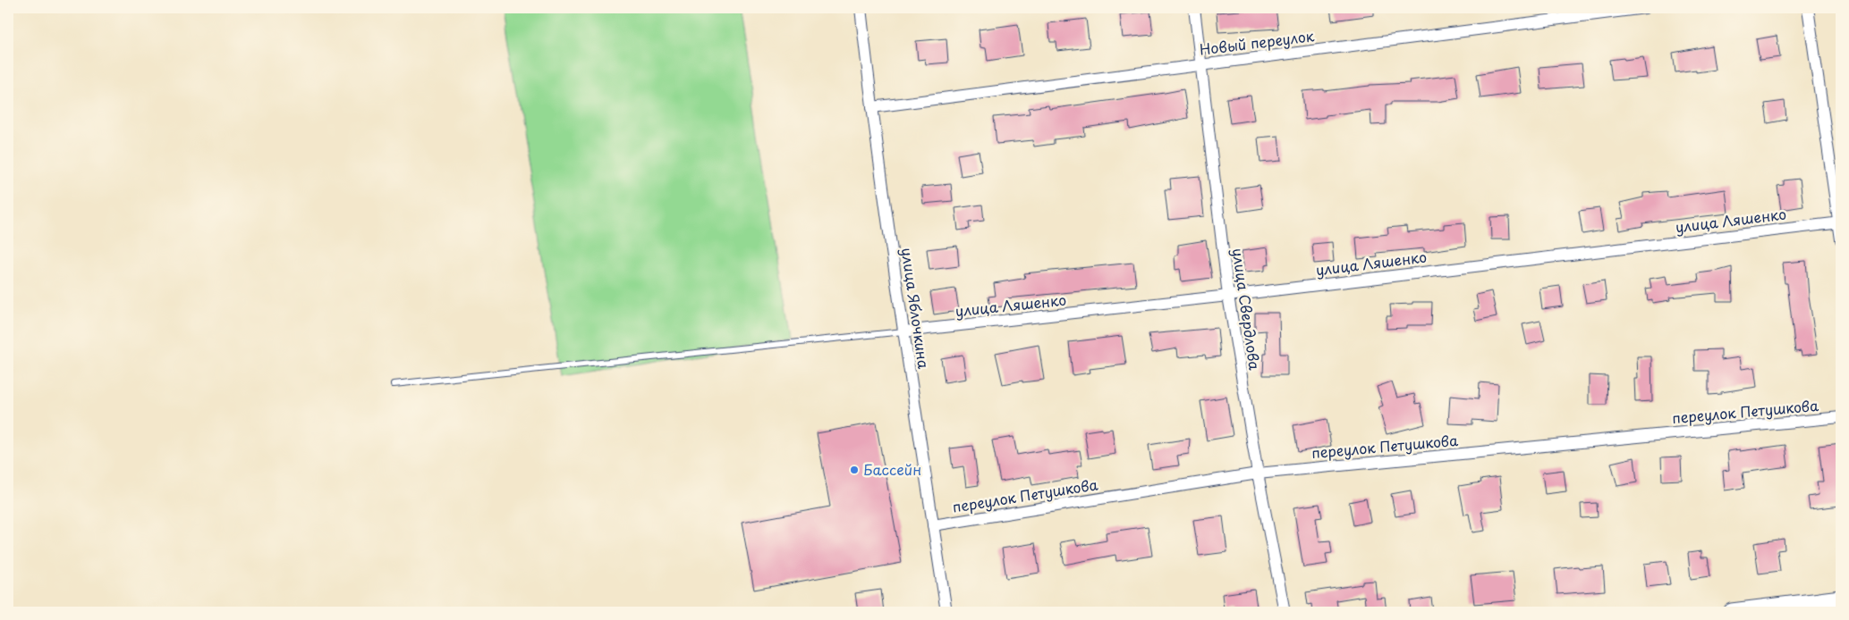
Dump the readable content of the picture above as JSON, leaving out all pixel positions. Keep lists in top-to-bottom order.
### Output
{
  "streets": {
    "street": [
      "Новый переулок",
      "улица Ляшенко",
      "улица Яблочкина",
      "улица Свердлова",
      "переулок Петушкова"
    ]
  },
  "crossings": [
    ["Новый переулок", "улица Яблочкина"],
    ["Новый переулок", "улица Свердлова"],
    ["улица Ляшенко", "улица Яблочкина"],
    ["улица Ляшенко", "улица Свердлова"],
    ["улица Яблочкина", "переулок Петушкова"],
    ["улица Свердлова", "переулок Петушкова"]
  ],
  "places": ["Бассейн"]
}
